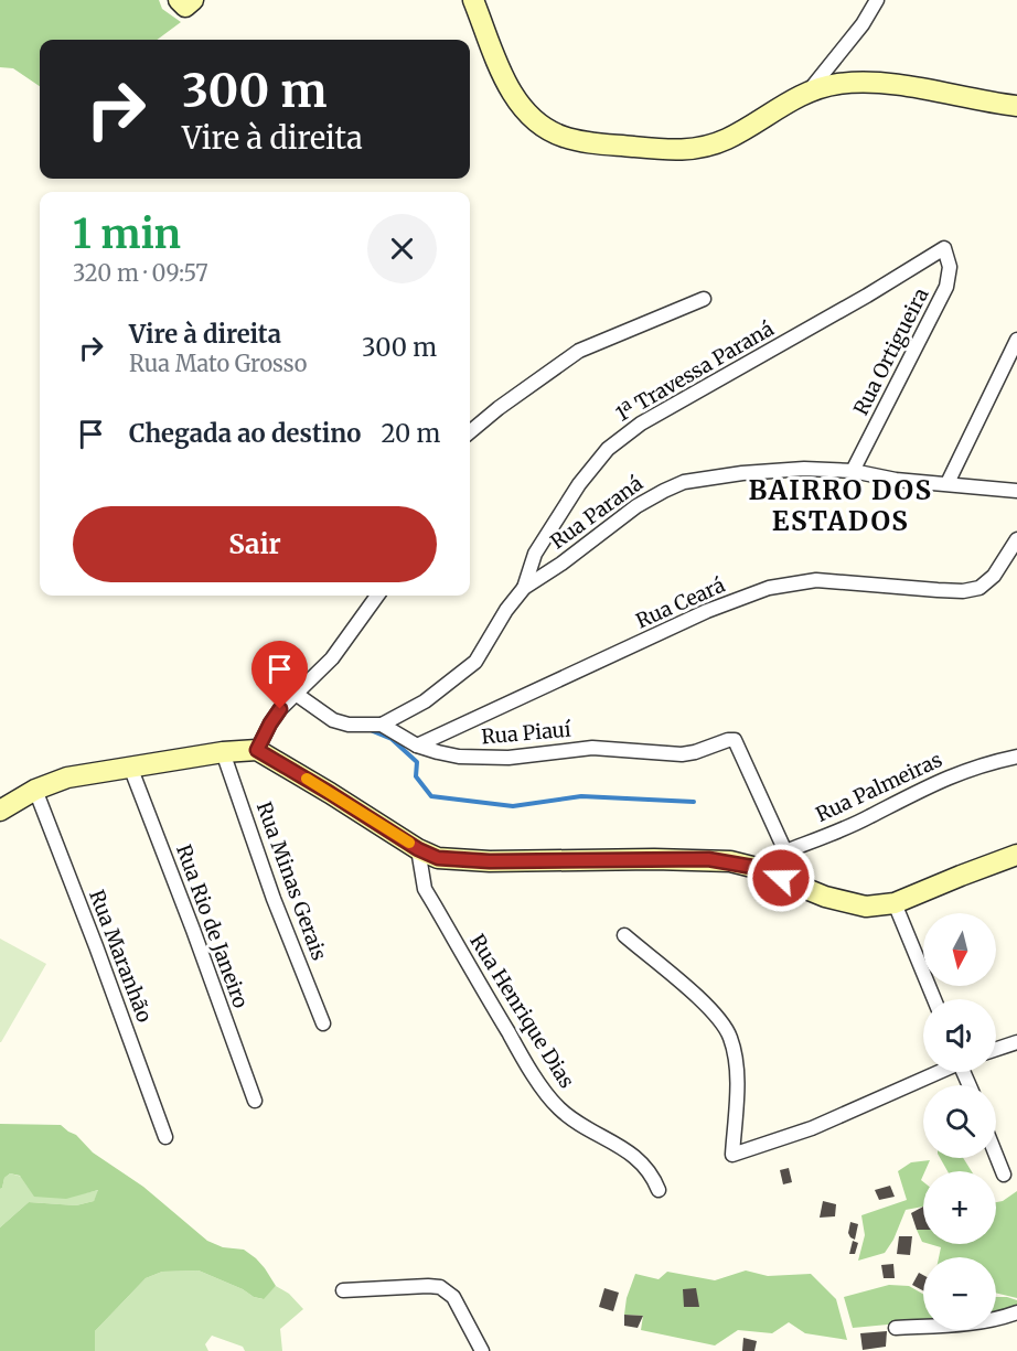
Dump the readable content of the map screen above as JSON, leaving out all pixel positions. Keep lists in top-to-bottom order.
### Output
{
  "streets": {
    "street": [
      "Rua Ortigueira",
      "1ª Travessa Paraná",
      "Rua Paraná",
      "Rua Ceará",
      "Rua Piauí",
      "Rua Palmeiras",
      "Rua Minas Gerais",
      "Rua Rio de Janeiro",
      "Rua Maranhão",
      "Rua Henrique Dias"
    ]
  },
  "crossings": [
    ["Rua Ortigueira", "1ª Travessa Paraná"],
    ["Rua Ortigueira", "Rua Paraná"],
    ["1ª Travessa Paraná", "Rua Paraná"],
    ["Rua Paraná", "Rua Piauí"],
    ["Rua Ceará", "Rua Piauí"],
    ["Rua Piauí", "Rua Palmeiras"]
  ],
  "districts": ["BAIRRO DOS ESTADOS"],
  "north": "bottom",
  "page": {
    "turn": ["300 m", "Vire à direita"],
    "heading": ["1 min", "320 m · 09:57"],
    "list": [
      {
        "name": "Vire à direita",
        "note": "Rua Mato Grosso",
        "value": "300 m"
      },
      {
        "name": "Chegada ao destino",
        "value": "20 m"
      }
    ],
    "buttons": "Sair",
    "map_buttons": ["+", "−"]
  }
}
